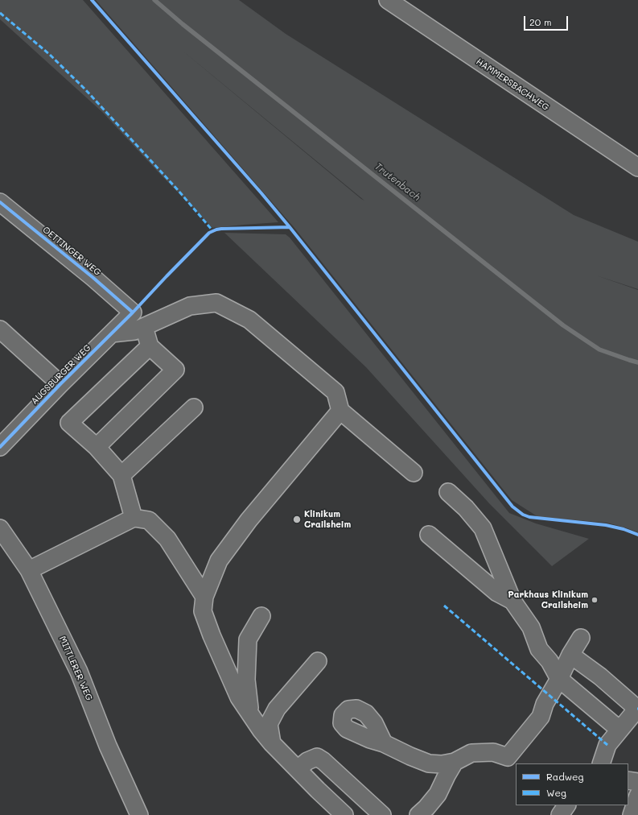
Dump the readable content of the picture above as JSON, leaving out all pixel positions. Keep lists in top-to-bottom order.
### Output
{
  "streets": {
    "street": [
      "HAMMERSBACHWEG",
      "OETTINGER WEG",
      "AUGSBURGER WEG",
      "MITTLERER WEG"
    ]
  },
  "crossings": [
    ["OETTINGER WEG", "AUGSBURGER WEG"]
  ],
  "water": ["Trutenbach"],
  "places": ["Klinikum Crailsheim", "Parkhaus Klinikum Crailsheim"],
  "legend": ["Radweg", "Weg"],
  "scale_bar": "20 m"
}
